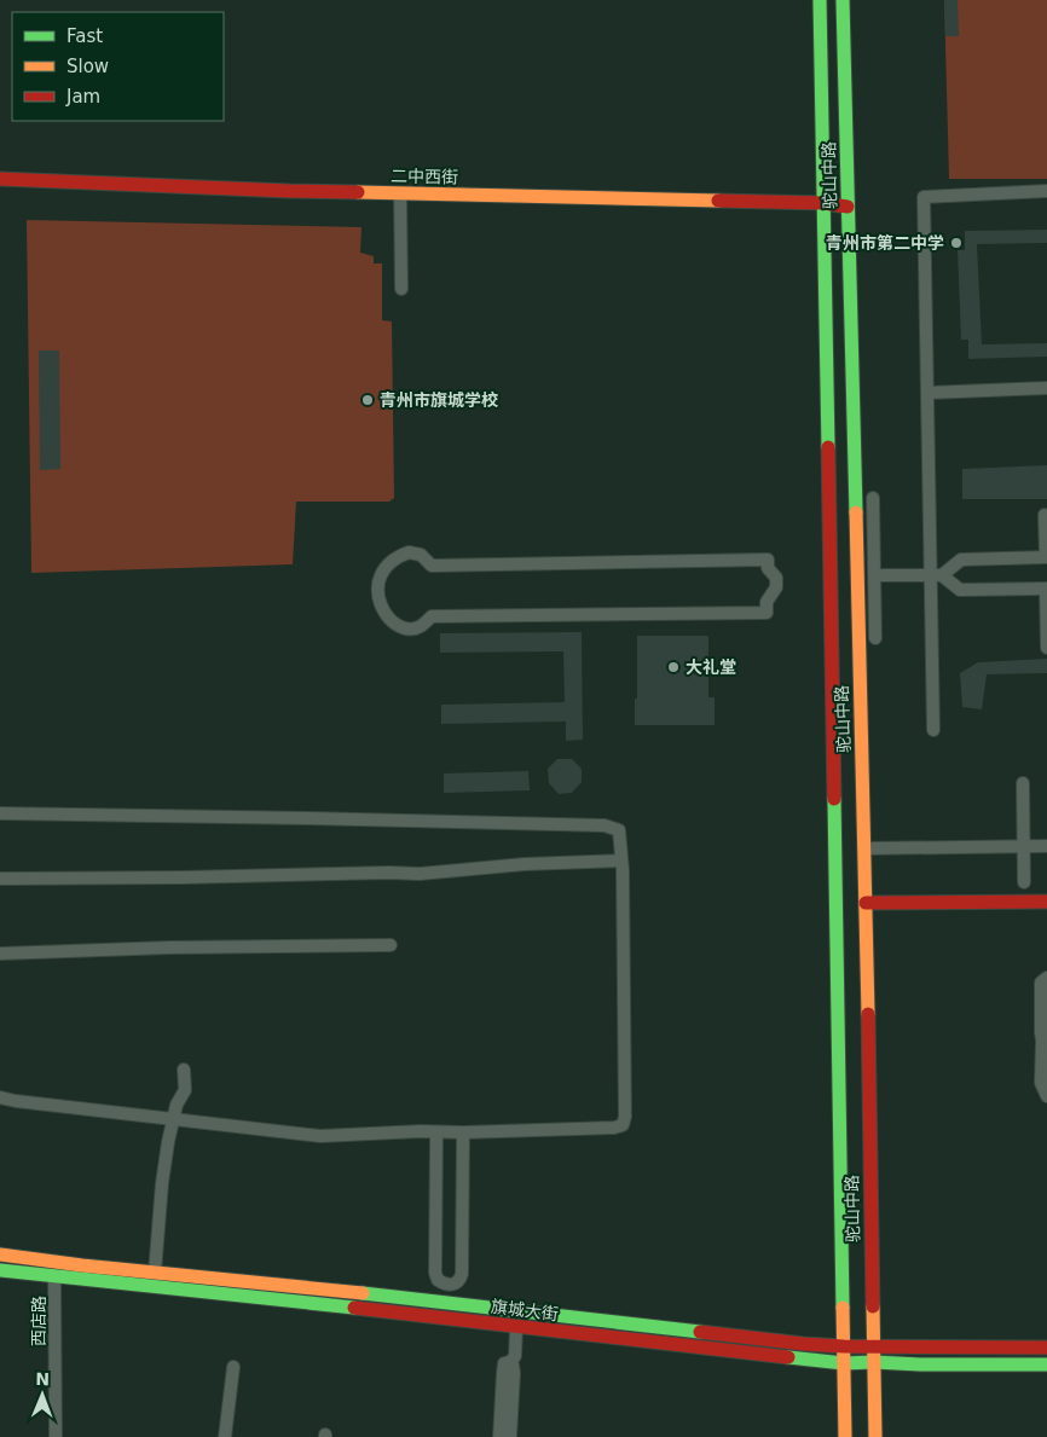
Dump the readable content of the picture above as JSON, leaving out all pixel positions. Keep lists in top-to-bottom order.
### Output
{
  "streets": {
    "main road": ["驼山中路", "二中西街", "旗城大街"],
    "street": ["西店路"]
  },
  "crossings": [
    ["驼山中路", "二中西街"],
    ["驼山中路", "旗城大街"],
    ["旗城大街", "西店路"]
  ],
  "places": ["青州市第二中学", "青州市旗城学校", "大礼堂"],
  "legend": ["Fast", "Slow", "Jam"],
  "north": "top"
}
